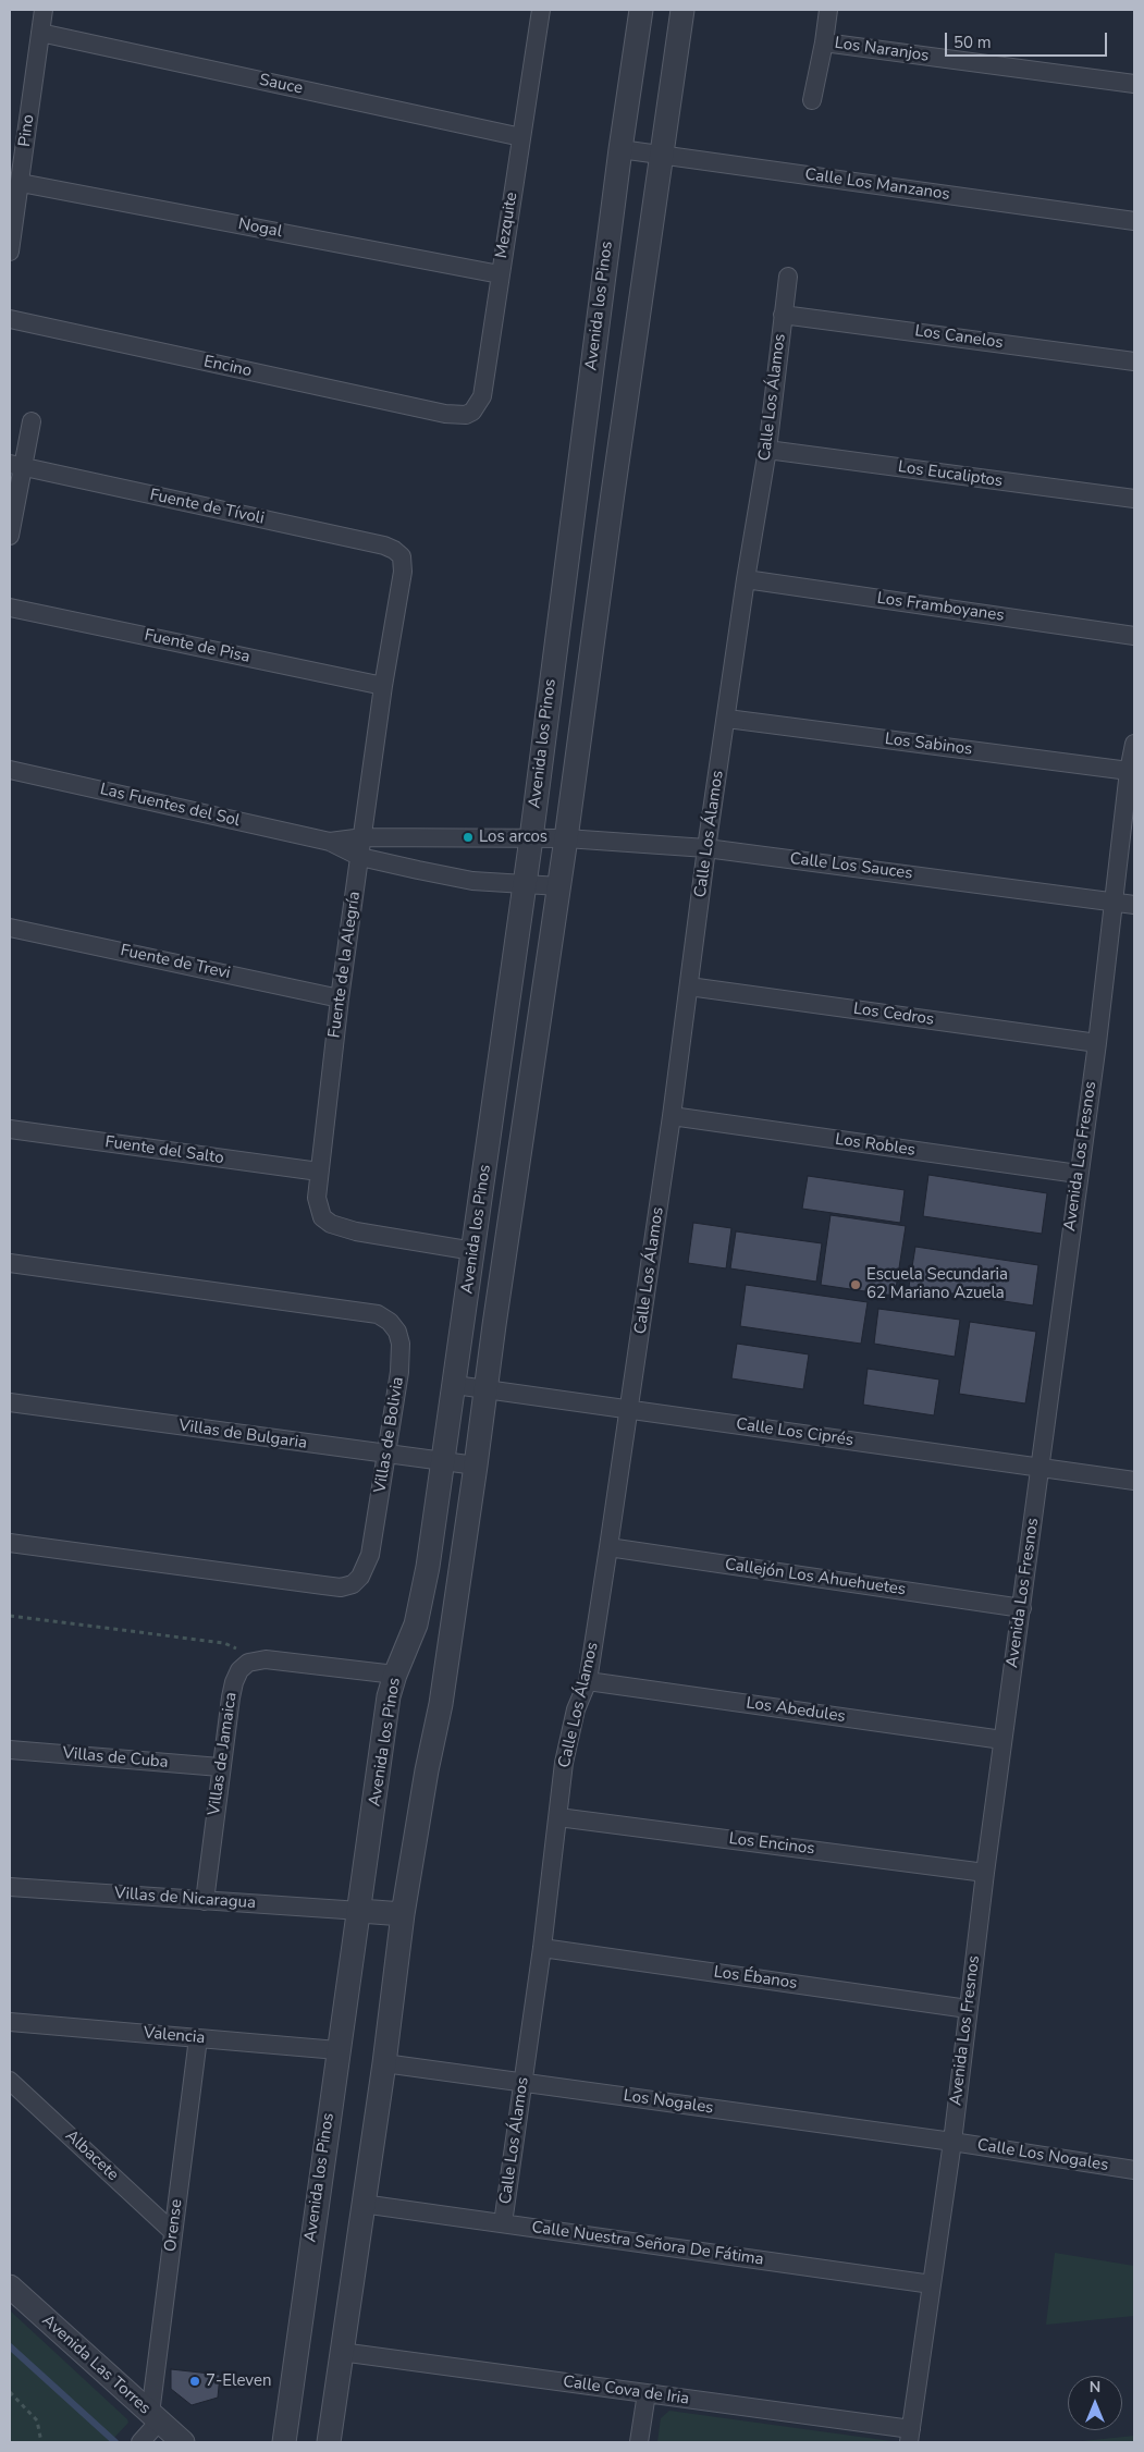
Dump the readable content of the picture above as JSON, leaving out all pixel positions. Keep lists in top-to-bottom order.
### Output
{
  "streets": {
    "street": [
      "Los Naranjos",
      "Sauce",
      "Pino",
      "Calle Los Manzanos",
      "Mezquite",
      "Nogal",
      "Avenida los Pinos",
      "Los Canelos",
      "Encino",
      "Calle Los Álamos",
      "Los Eucaliptos",
      "Fuente de Tívoli",
      "Los Framboyanes",
      "Fuente de Pisa",
      "Los Sabinos",
      "Las Fuentes del Sol",
      "Calle Los Sauces",
      "Fuente de Trevi",
      "Fuente de la Alegría",
      "Los Cedros",
      "Los Robles",
      "Fuente del Salto",
      "Avenida Los Fresnos",
      "Calle Los Ciprés",
      "Villas de Bulgaria",
      "Villas de Bolivia",
      "Callejón Los Ahuehuetes",
      "Los Abedules",
      "Villas de Jamaica",
      "Villas de Cuba",
      "Los Encinos",
      "Villas de Nicaragua",
      "Los Ébanos",
      "Valencia",
      "Los Nogales",
      "Albacete",
      "Calle Los Nogales",
      "Orense",
      "Calle Nuestra Señora De Fátima",
      "Avenida Las Torres",
      "Calle Cova de Iria"
    ]
  },
  "crossings": [
    ["Sauce", "Pino"],
    ["Sauce", "Mezquite"],
    ["Pino", "Nogal"],
    ["Calle Los Manzanos", "Avenida los Pinos"],
    ["Mezquite", "Nogal"],
    ["Mezquite", "Encino"],
    ["Avenida los Pinos", "Las Fuentes del Sol"],
    ["Avenida los Pinos", "Calle Los Sauces"],
    ["Avenida los Pinos", "Fuente de la Alegría"],
    ["Avenida los Pinos", "Calle Los Ciprés"],
    ["Avenida los Pinos", "Villas de Bulgaria"],
    ["Avenida los Pinos", "Villas de Nicaragua"],
    ["Avenida los Pinos", "Valencia"],
    ["Avenida los Pinos", "Los Nogales"],
    ["Avenida los Pinos", "Calle Nuestra Señora De Fátima"],
    ["Avenida los Pinos", "Calle Cova de Iria"],
    ["Los Canelos", "Calle Los Álamos"],
    ["Calle Los Álamos", "Los Eucaliptos"],
    ["Calle Los Álamos", "Los Framboyanes"],
    ["Calle Los Álamos", "Los Sabinos"],
    ["Calle Los Álamos", "Calle Los Sauces"],
    ["Calle Los Álamos", "Los Cedros"],
    ["Calle Los Álamos", "Los Robles"],
    ["Calle Los Álamos", "Calle Los Ciprés"],
    ["Calle Los Álamos", "Callejón Los Ahuehuetes"],
    ["Calle Los Álamos", "Los Abedules"],
    ["Calle Los Álamos", "Los Encinos"],
    ["Calle Los Álamos", "Los Ébanos"],
    ["Calle Los Álamos", "Los Nogales"],
    ["Calle Los Álamos", "Calle Nuestra Señora De Fátima"],
    ["Fuente de Tívoli", "Fuente de la Alegría"],
    ["Fuente de Pisa", "Fuente de la Alegría"],
    ["Los Sabinos", "Avenida Los Fresnos"],
    ["Las Fuentes del Sol", "Calle Los Sauces"],
    ["Las Fuentes del Sol", "Fuente de la Alegría"],
    ["Calle Los Sauces", "Avenida Los Fresnos"],
    ["Fuente de Trevi", "Fuente de la Alegría"],
    ["Fuente de la Alegría", "Fuente del Salto"],
    ["Los Cedros", "Avenida Los Fresnos"],
    ["Los Robles", "Avenida Los Fresnos"],
    ["Avenida Los Fresnos", "Calle Los Ciprés"],
    ["Avenida Los Fresnos", "Callejón Los Ahuehuetes"],
    ["Avenida Los Fresnos", "Los Abedules"],
    ["Avenida Los Fresnos", "Los Encinos"],
    ["Avenida Los Fresnos", "Los Ébanos"],
    ["Avenida Los Fresnos", "Los Nogales"],
    ["Avenida Los Fresnos", "Calle Los Nogales"],
    ["Avenida Los Fresnos", "Calle Nuestra Señora De Fátima"],
    ["Avenida Los Fresnos", "Calle Cova de Iria"],
    ["Villas de Bulgaria", "Villas de Bolivia"],
    ["Villas de Jamaica", "Villas de Cuba"],
    ["Villas de Jamaica", "Villas de Nicaragua"],
    ["Valencia", "Orense"],
    ["Los Nogales", "Calle Los Nogales"],
    ["Albacete", "Orense"],
    ["Orense", "Avenida Las Torres"]
  ],
  "places": ["Los arcos", "Escuela Secundaria 62 Mariano Azuela", "7-Eleven"],
  "scale_bar": "50 m",
  "north": "top"
}
